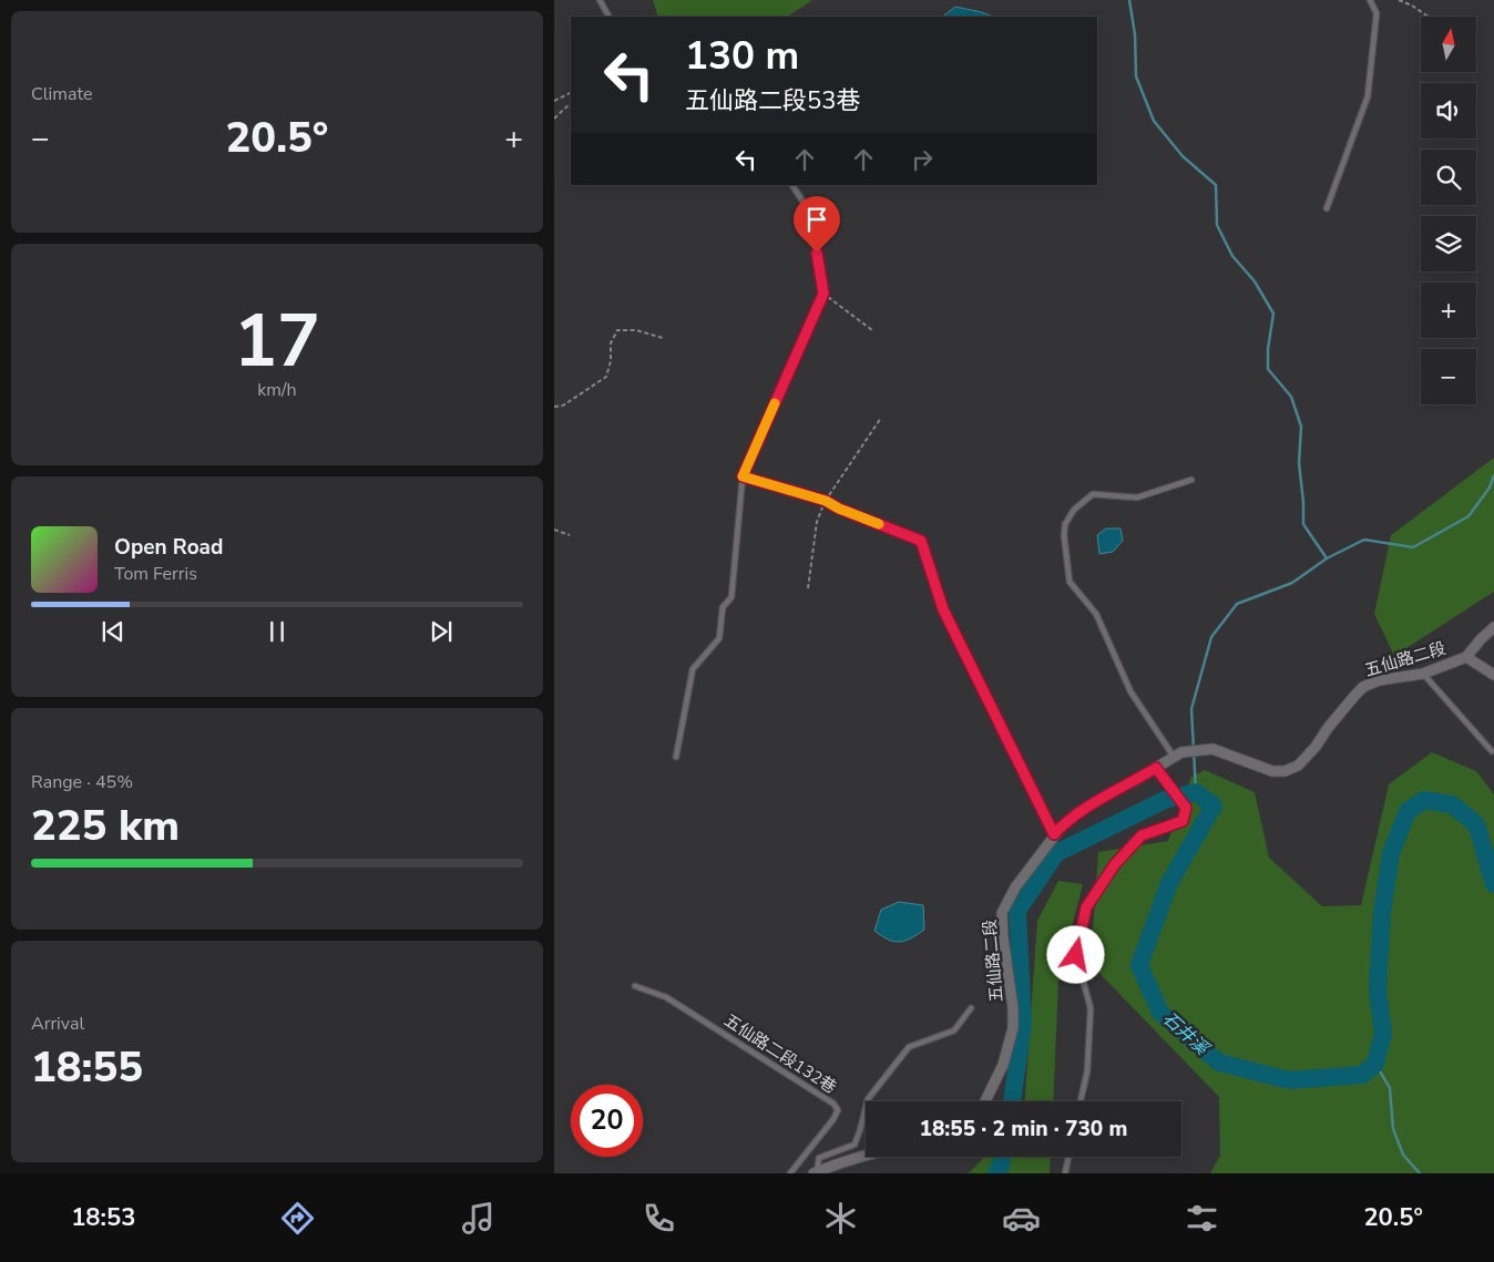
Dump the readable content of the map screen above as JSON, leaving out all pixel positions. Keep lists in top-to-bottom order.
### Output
{
  "streets": {
    "street": ["五仙路二段"],
    "lane": ["五仙路二段132巷"]
  },
  "water": ["石井溪"],
  "north": "top",
  "page": {
    "tile": [
      "Climate",
      ["17", "km/h"],
      ["Range · 45%", "225 km"],
      ["Arrival", "18:55"]
    ],
    "map_buttons": ["+", "−"],
    "turn": ["130 m", "五仙路二段53巷"],
    "heat": ["−", "20.5°", "+"],
    "song": ["Open Road", "Tom Ferris"],
    "limit": "20",
    "trip": "18:55 · 2 min · 730 m",
    "tabs": ["18:53", "20.5°"]
  }
}
